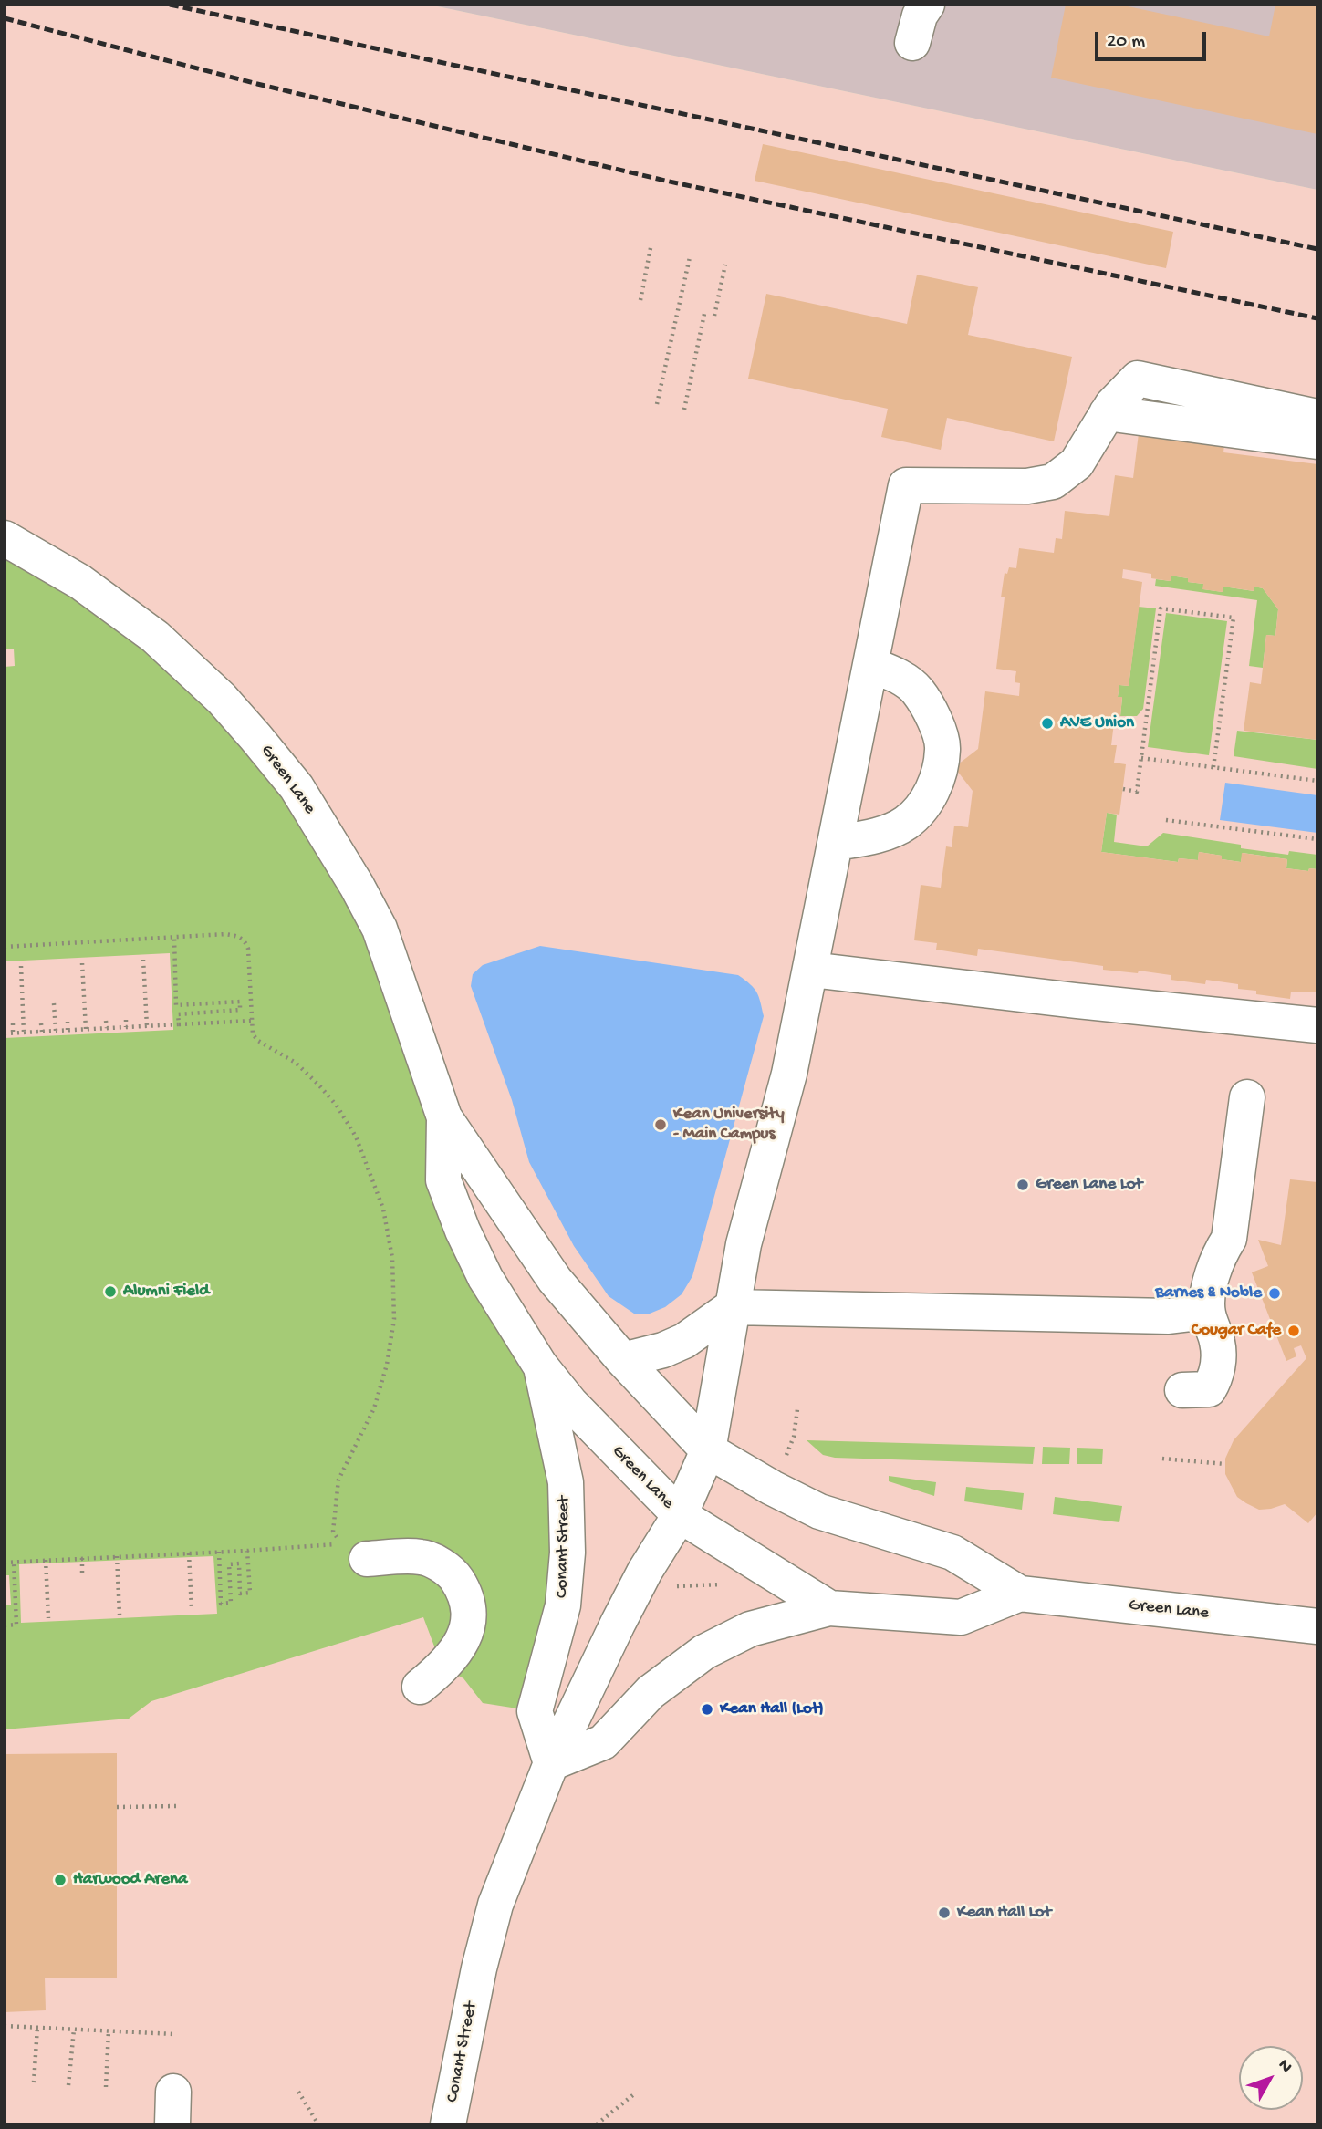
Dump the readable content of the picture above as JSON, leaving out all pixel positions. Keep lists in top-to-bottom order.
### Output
{
  "streets": {
    "street": ["Green Lane", "Conant Street"]
  },
  "crossings": [
    ["Green Lane", "Conant Street"]
  ],
  "places": [
    "AVE Union",
    "Kean University - Main Campus",
    "Green Lane Lot",
    "Alumni Field",
    "Barnes & Noble",
    "Cougar Cafe",
    "Kean Hall (Lot)",
    "Harwood Arena",
    "Kean Hall Lot"
  ],
  "scale_bar": "20 m",
  "north": "top right"
}
